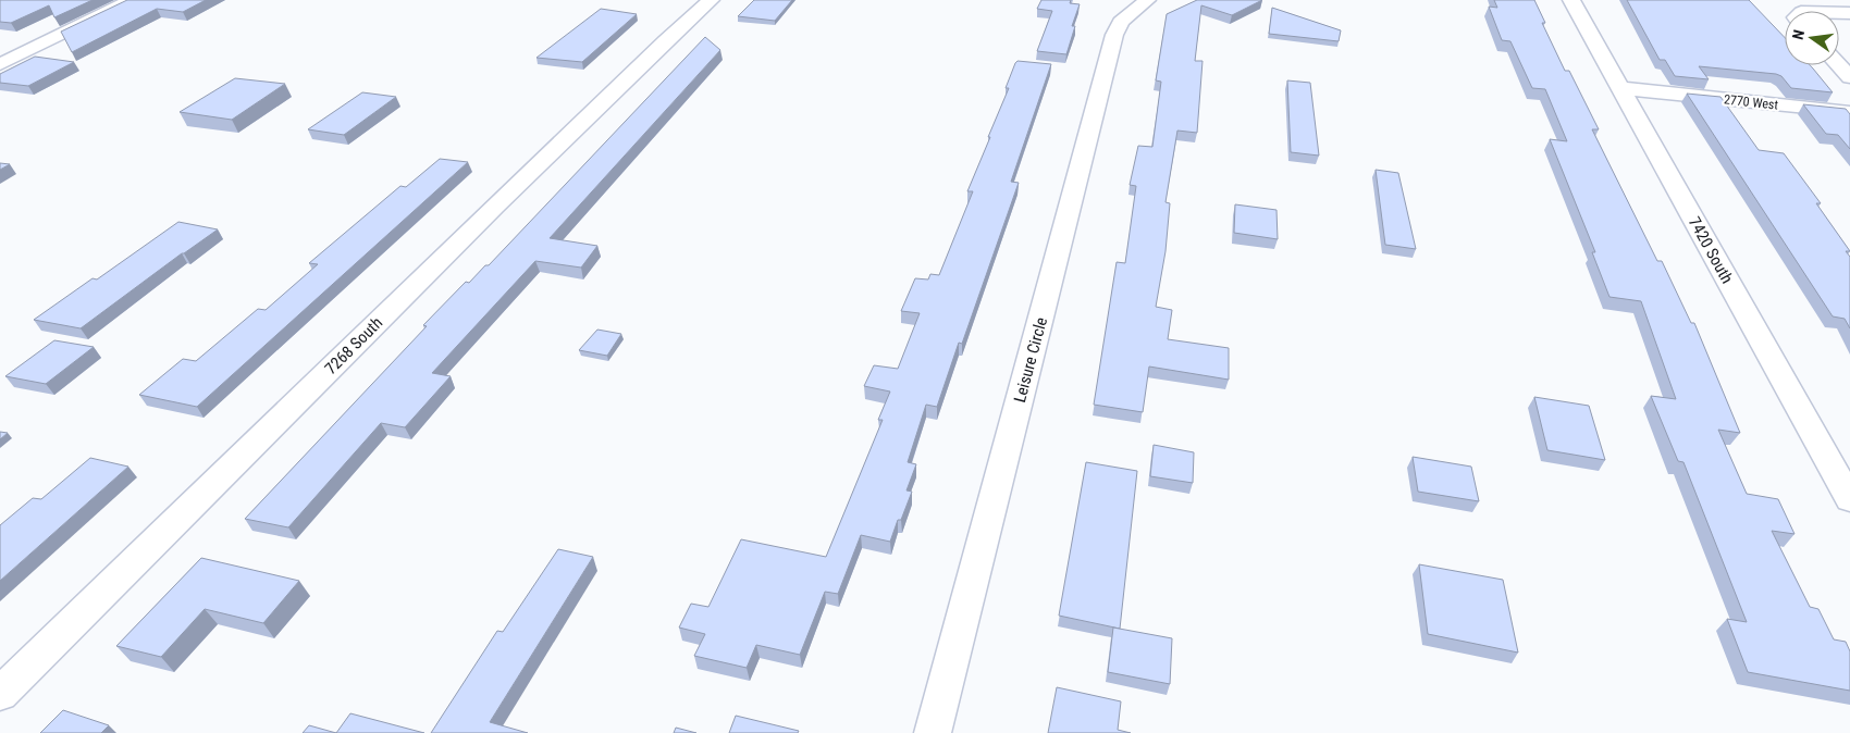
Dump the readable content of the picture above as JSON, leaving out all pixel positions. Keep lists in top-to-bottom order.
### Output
{
  "streets": {
    "street": [
      "2770 West",
      "7420 South",
      "7268 South",
      "Leisure Circle"
    ]
  },
  "crossings": [
    ["2770 West", "7420 South"]
  ],
  "north": "left"
}
